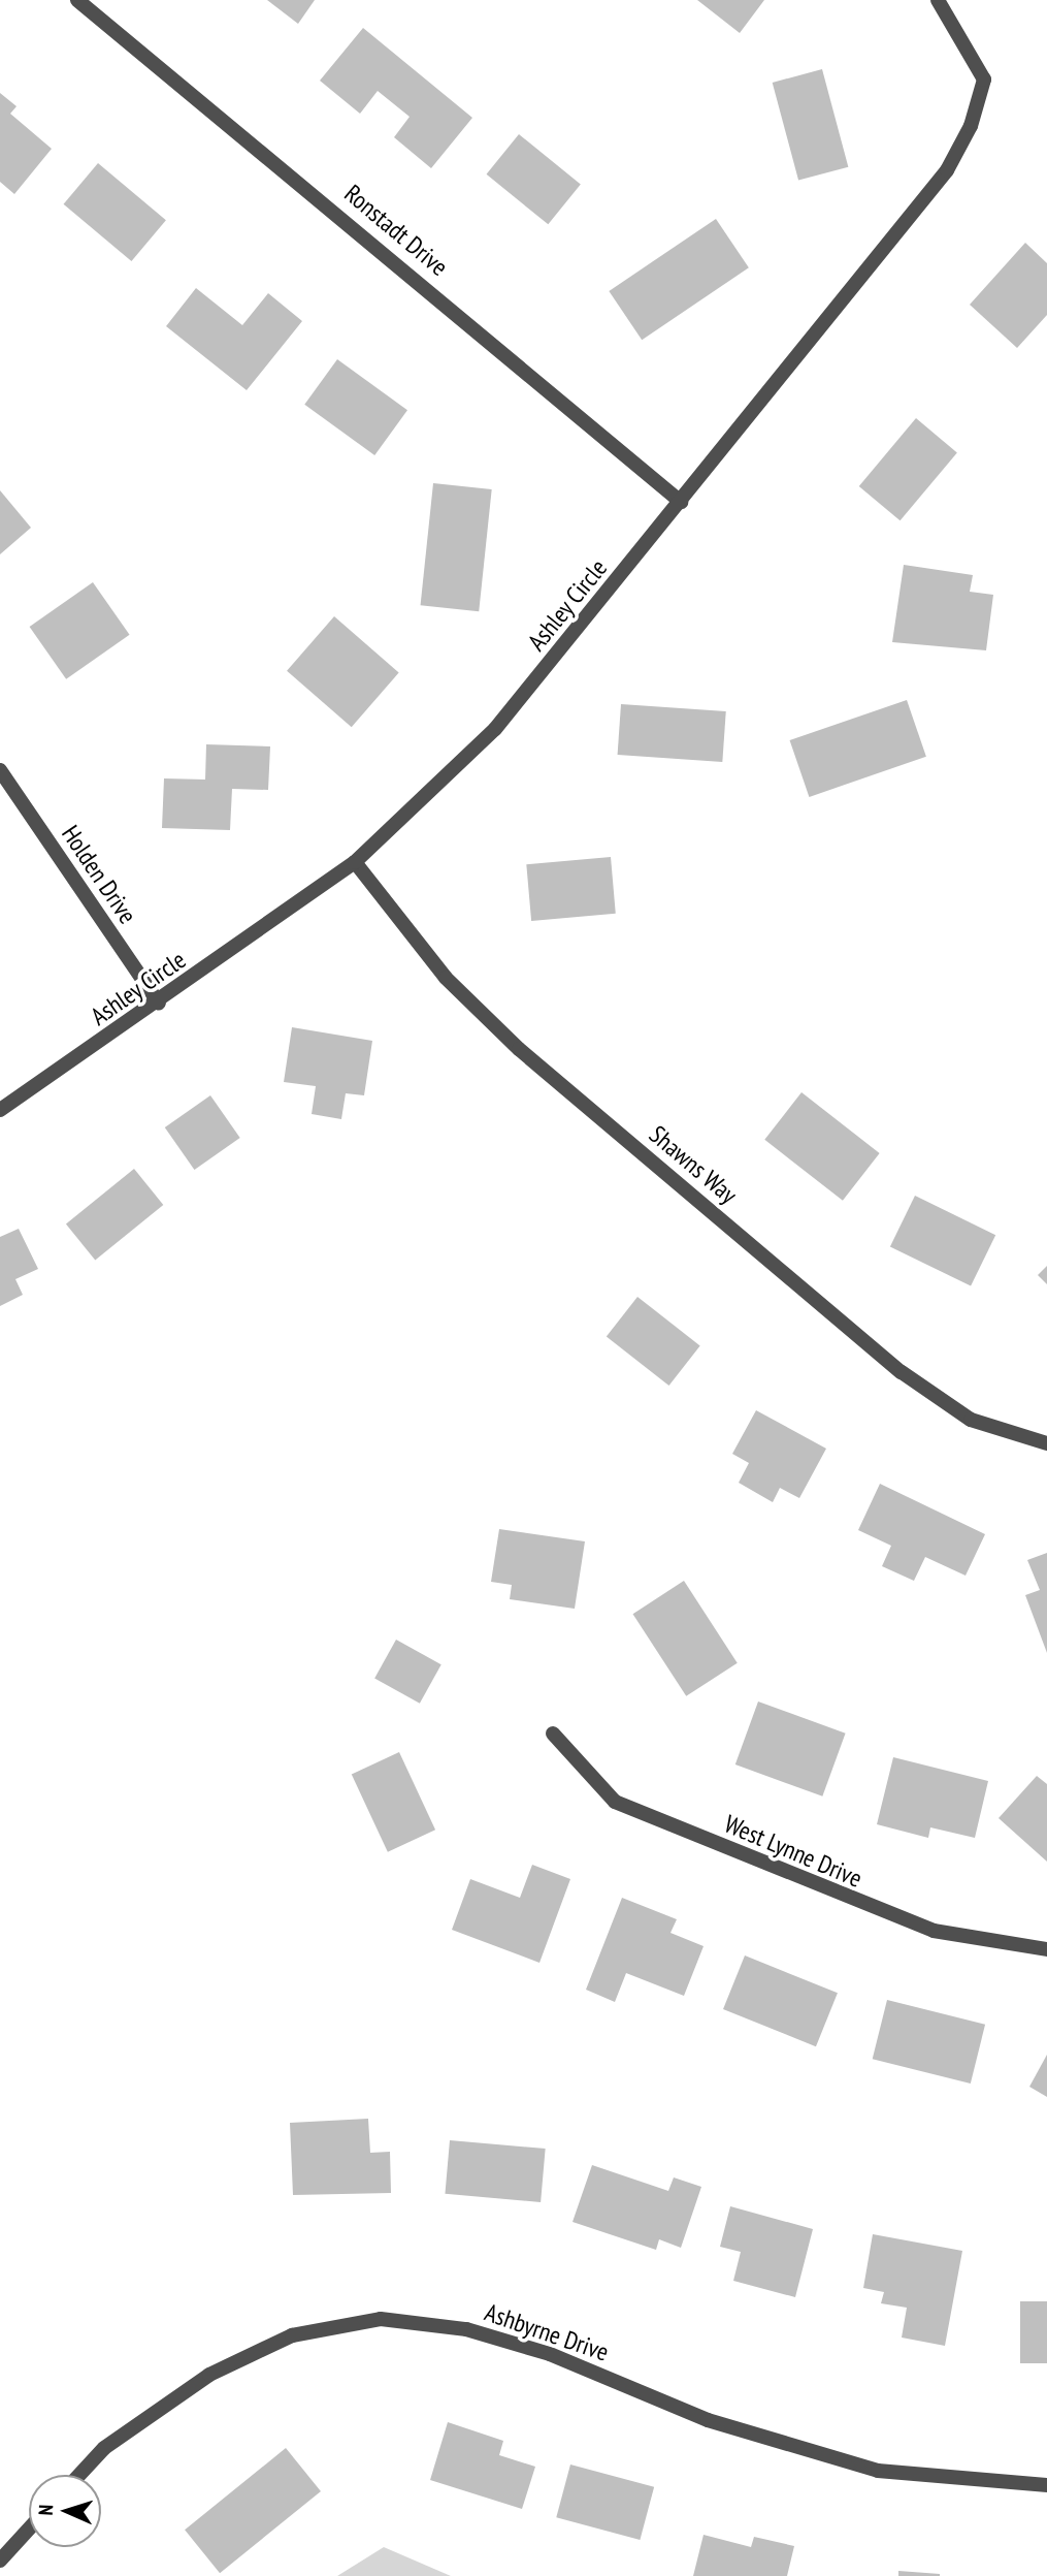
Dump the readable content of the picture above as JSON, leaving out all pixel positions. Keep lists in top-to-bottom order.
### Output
{
  "streets": {
    "street": [
      "Ronstadt Drive",
      "Ashley Circle",
      "Holden Drive",
      "Shawns Way",
      "West Lynne Drive",
      "Ashbyrne Drive"
    ]
  },
  "crossings": [
    ["Ronstadt Drive", "Ashley Circle"],
    ["Ashley Circle", "Holden Drive"],
    ["Ashley Circle", "Shawns Way"]
  ],
  "north": "left"
}
